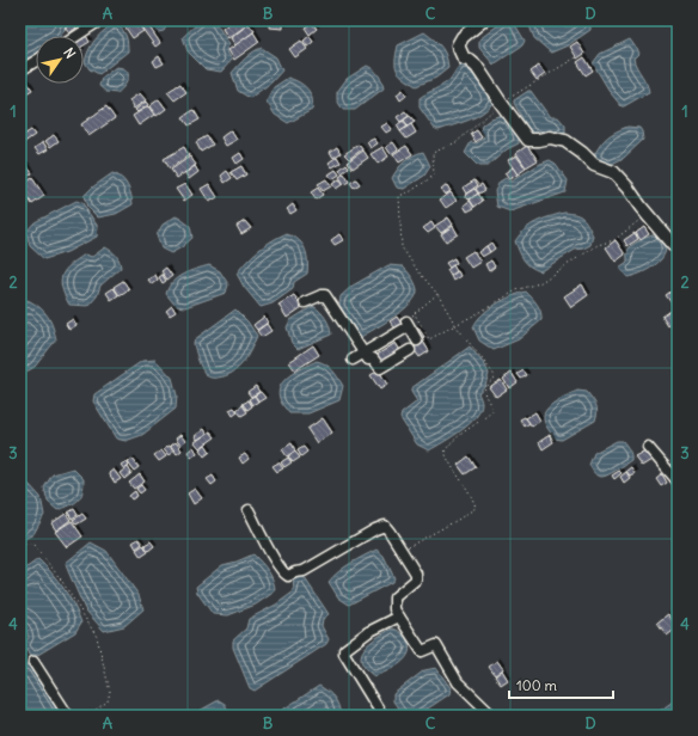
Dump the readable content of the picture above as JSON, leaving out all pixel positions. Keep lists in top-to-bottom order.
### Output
{
  "scale_bar": "100 m",
  "north": "top right",
  "grid": {
    "columns": [
      "A",
      "B",
      "C",
      "D"
    ],
    "rows": [
      "1",
      "2",
      "3",
      "4"
    ]
  }
}
